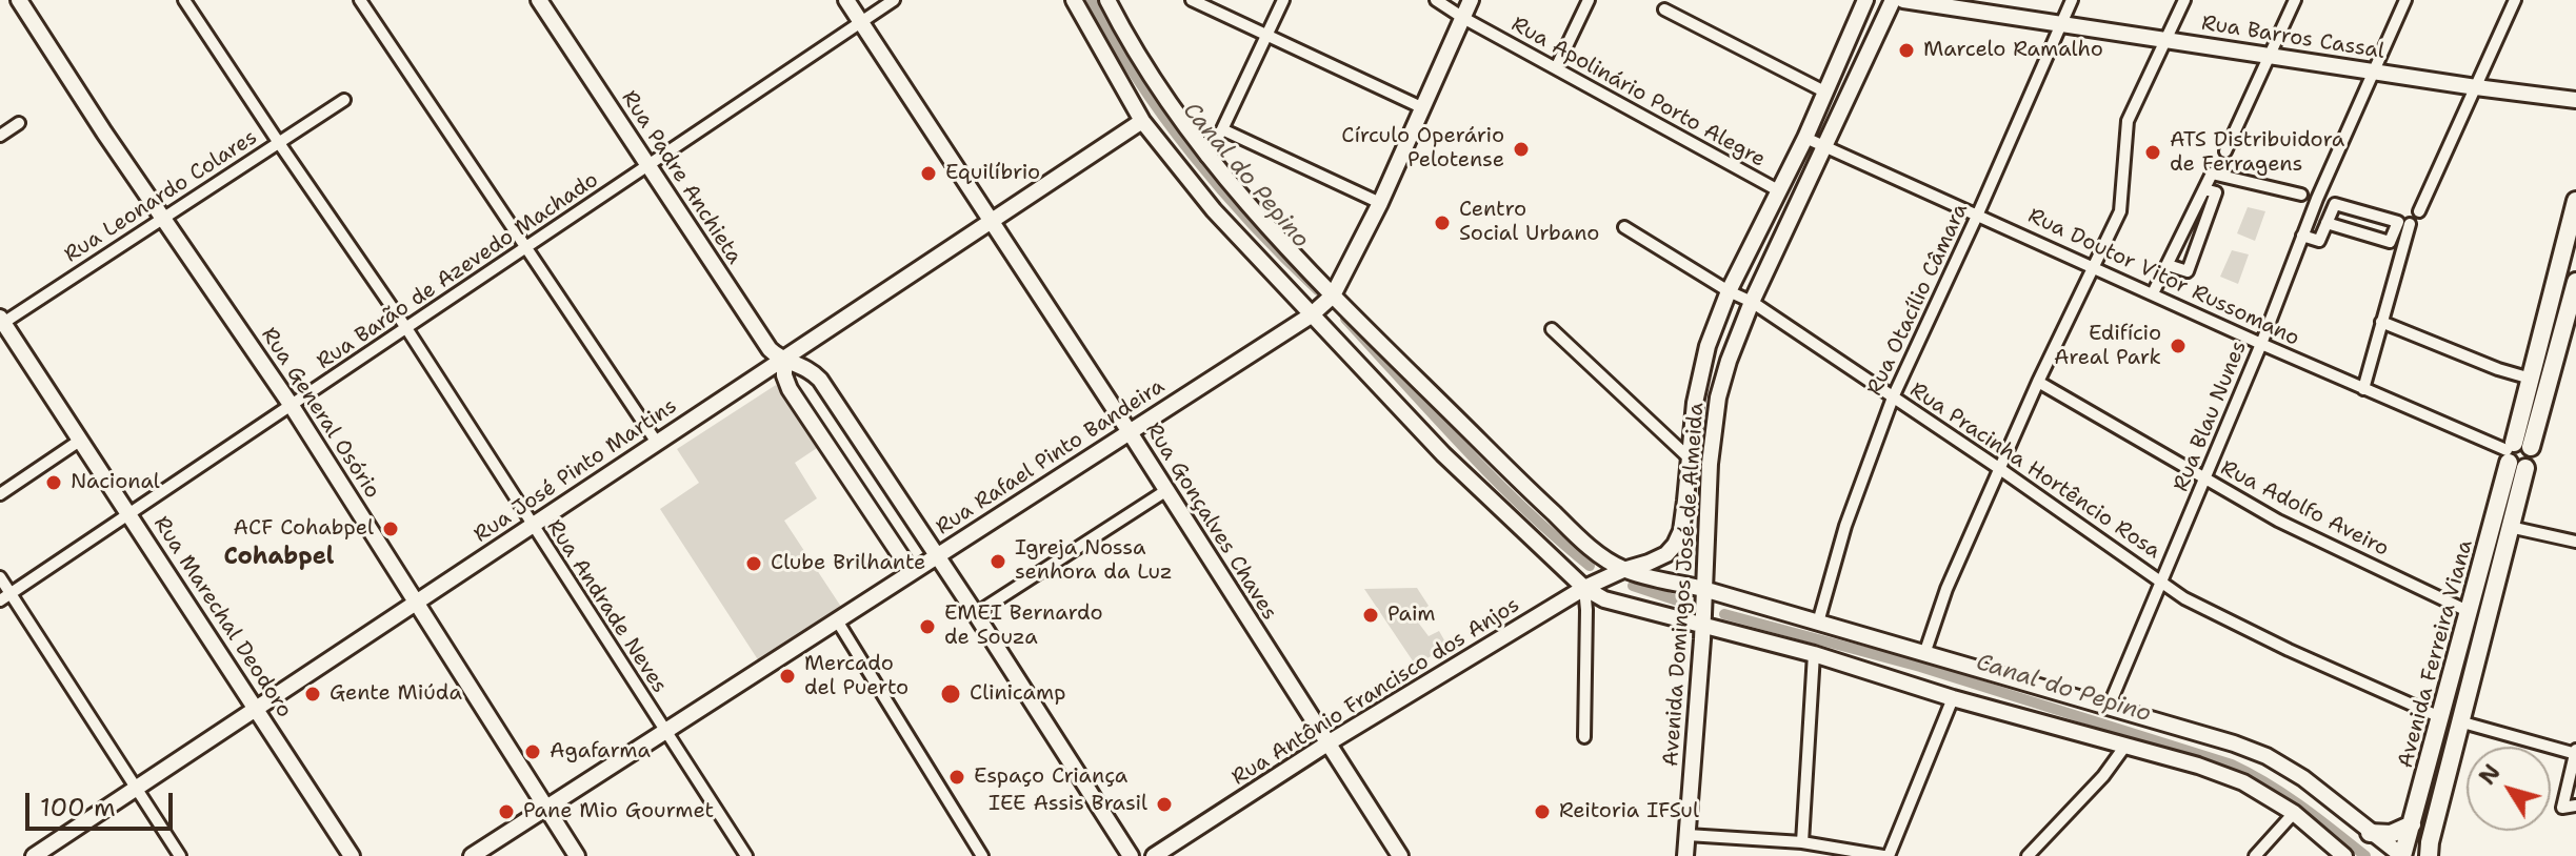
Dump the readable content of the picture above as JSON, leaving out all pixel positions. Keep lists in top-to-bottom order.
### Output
{
  "streets": {
    "main road": ["Avenida Ferreira Viana"],
    "street": [
      "Rua Barros Cassal",
      "Rua Apolinário Porto Alegre",
      "Rua Padre Anchieta",
      "Rua Leonardo Colares",
      "Rua Barão de Azevedo Machado",
      "Rua Doutor Vitor Russomano",
      "Rua Otacílio Câmara",
      "Rua General Osório",
      "Rua Blau Nunes",
      "Rua Rafael Pinto Bandeira",
      "Rua José Pinto Martins",
      "Rua Pracinha Hortêncio Rosa",
      "Rua Adolfo Aveiro",
      "Rua Gonçalves Chaves",
      "Avenida Domingos José de Almeida",
      "Rua Andrade Neves",
      "Rua Marechal Deodoro",
      "Rua Antônio Francisco dos Anjos"
    ]
  },
  "crossings": [
    ["Rua Barros Cassal", "Rua Otacílio Câmara"],
    ["Rua Barros Cassal", "Rua Blau Nunes"],
    ["Rua Apolinário Porto Alegre", "Rua Rafael Pinto Bandeira"],
    ["Rua Apolinário Porto Alegre", "Avenida Domingos José de Almeida"],
    ["Rua Padre Anchieta", "Rua Barão de Azevedo Machado"],
    ["Rua Padre Anchieta", "Rua José Pinto Martins"],
    ["Rua Leonardo Colares", "Rua General Osório"],
    ["Rua Leonardo Colares", "Rua Andrade Neves"],
    ["Rua Leonardo Colares", "Rua Marechal Deodoro"],
    ["Rua Barão de Azevedo Machado", "Rua General Osório"],
    ["Rua Barão de Azevedo Machado", "Rua Gonçalves Chaves"],
    ["Rua Barão de Azevedo Machado", "Rua Andrade Neves"],
    ["Rua Barão de Azevedo Machado", "Rua Marechal Deodoro"],
    ["Rua Doutor Vitor Russomano", "Rua Otacílio Câmara"],
    ["Rua Doutor Vitor Russomano", "Rua Blau Nunes"],
    ["Rua Doutor Vitor Russomano", "Avenida Domingos José de Almeida"],
    ["Rua Doutor Vitor Russomano", "Avenida Ferreira Viana"],
    ["Rua Otacílio Câmara", "Rua Pracinha Hortêncio Rosa"],
    ["Rua General Osório", "Rua Rafael Pinto Bandeira"],
    ["Rua General Osório", "Rua José Pinto Martins"],
    ["Rua Blau Nunes", "Rua Pracinha Hortêncio Rosa"],
    ["Rua Blau Nunes", "Rua Adolfo Aveiro"],
    ["Rua Rafael Pinto Bandeira", "Rua Gonçalves Chaves"],
    ["Rua Rafael Pinto Bandeira", "Rua Andrade Neves"],
    ["Rua José Pinto Martins", "Rua Gonçalves Chaves"],
    ["Rua José Pinto Martins", "Rua Andrade Neves"],
    ["Rua José Pinto Martins", "Rua Marechal Deodoro"],
    ["Rua Pracinha Hortêncio Rosa", "Avenida Domingos José de Almeida"],
    ["Rua Pracinha Hortêncio Rosa", "Avenida Ferreira Viana"],
    ["Rua Adolfo Aveiro", "Avenida Ferreira Viana"],
    ["Rua Gonçalves Chaves", "Rua Antônio Francisco dos Anjos"],
    ["Avenida Domingos José de Almeida", "Rua Antônio Francisco dos Anjos"]
  ],
  "districts": ["Cohabpel"],
  "water": ["Canal do Pepino"],
  "places": [
    "Marcelo Ramalho",
    "Círculo Operário Pelotense",
    "ATS Distribuidora de Ferragens",
    "Equilíbrio",
    "Centro Social Urbano",
    "Edifício Areal Park",
    "Nacional",
    "ACF Cohabpel",
    "Igreja Nossa senhora da Luz",
    "Clube Brilhante",
    "Paim",
    "EMEI Bernardo de Souza",
    "Mercado del Puerto",
    "Gente Miúda",
    "Clinicamp",
    "Agafarma",
    "Espaço Criança",
    "IEE Assis Brasil",
    "Pane Mio Gourmet",
    "Reitoria IFSul"
  ],
  "scale_bar": "100 m",
  "north": "top left"
}
